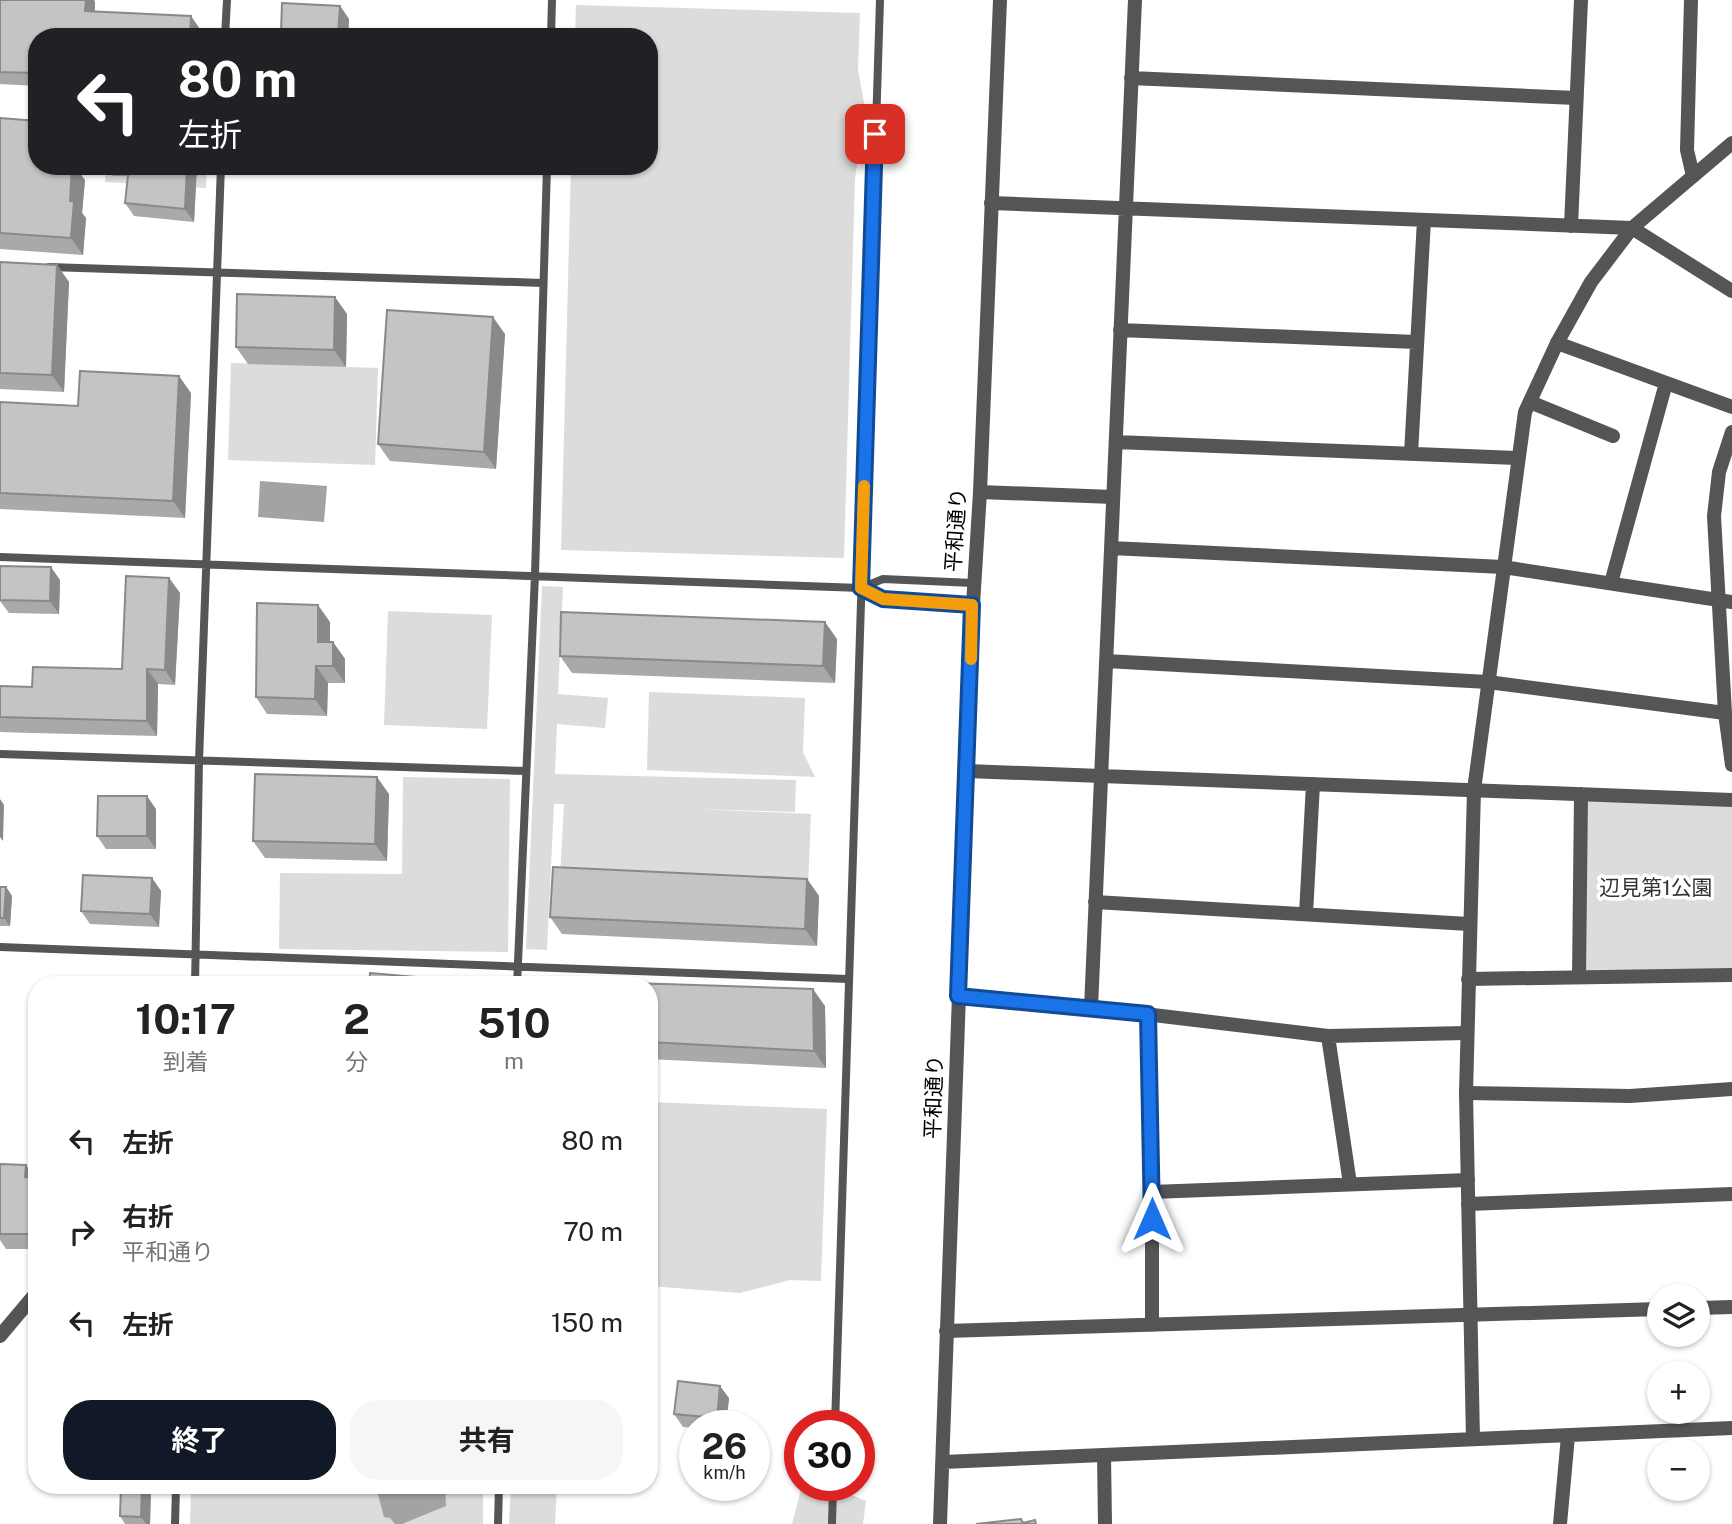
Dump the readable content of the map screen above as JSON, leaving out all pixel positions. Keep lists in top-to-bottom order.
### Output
{
  "streets": {
    "street": ["平和通り"]
  },
  "parks": ["辺見第1公園"],
  "page": {
    "turn": ["80 m", "左折"],
    "eta": [
      "10:17",
      "到着",
      "2",
      "分",
      "510",
      "m"
    ],
    "list": [
      {
        "name": "左折",
        "value": "80 m"
      },
      {
        "name": "右折",
        "note": "平和通り",
        "value": "70 m"
      },
      {
        "name": "左折",
        "value": "150 m"
      }
    ],
    "map_buttons": ["+", "−"],
    "buttons": ["終了", "共有"],
    "speed": "26 km/h",
    "limit": "30"
  }
}
